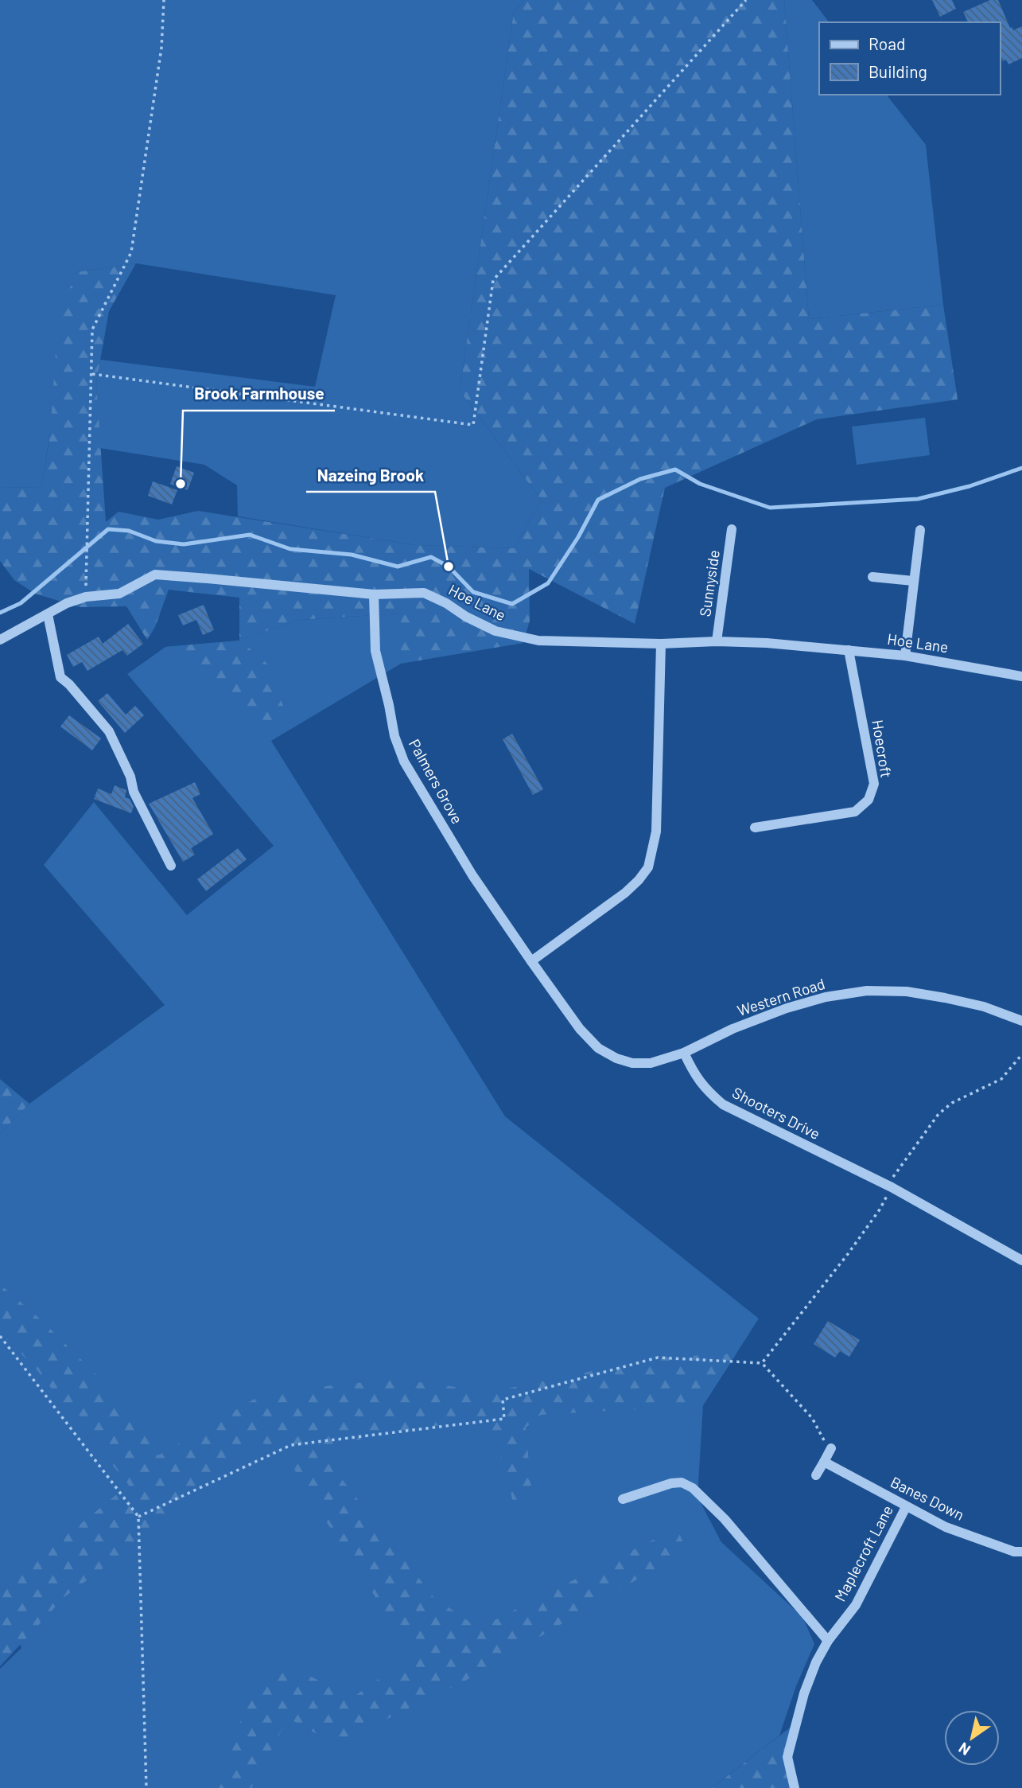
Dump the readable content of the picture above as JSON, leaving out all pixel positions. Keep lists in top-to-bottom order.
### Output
{
  "streets": {
    "street": [
      "Sunnyside",
      "Hoe Lane",
      "Hoecroft",
      "Palmers Grove",
      "Western Road",
      "Shooters Drive",
      "Banes Down",
      "Maplecroft Lane"
    ]
  },
  "crossings": [
    ["Sunnyside", "Hoe Lane"],
    ["Hoe Lane", "Hoecroft"],
    ["Hoe Lane", "Palmers Grove"],
    ["Palmers Grove", "Western Road"],
    ["Palmers Grove", "Shooters Drive"],
    ["Western Road", "Shooters Drive"],
    ["Banes Down", "Maplecroft Lane"]
  ],
  "places": ["Brook Farmhouse", "Nazeing Brook"],
  "legend": ["Road", "Building"],
  "north": "bottom left"
}
